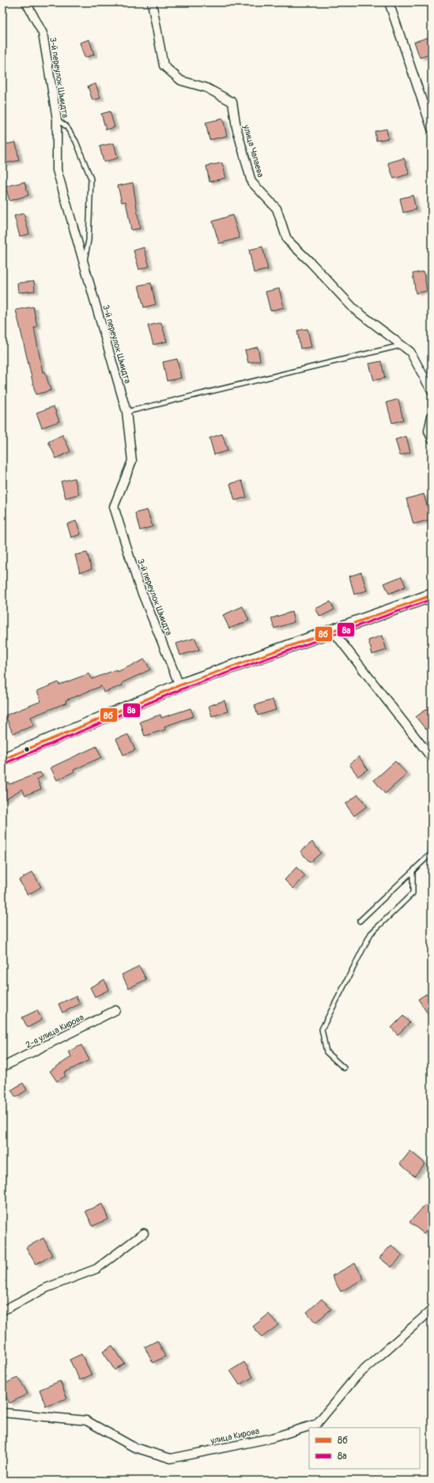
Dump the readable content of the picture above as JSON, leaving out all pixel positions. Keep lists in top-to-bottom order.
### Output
{
  "streets": {
    "street": [
      "3-й переулок Шмидта",
      "улица Чапаева",
      "2-я улица Кирова",
      "улица Кирова"
    ]
  },
  "lines": ["transit line 8б", "transit line 8а"],
  "legend": ["8б", "8а"]
}
